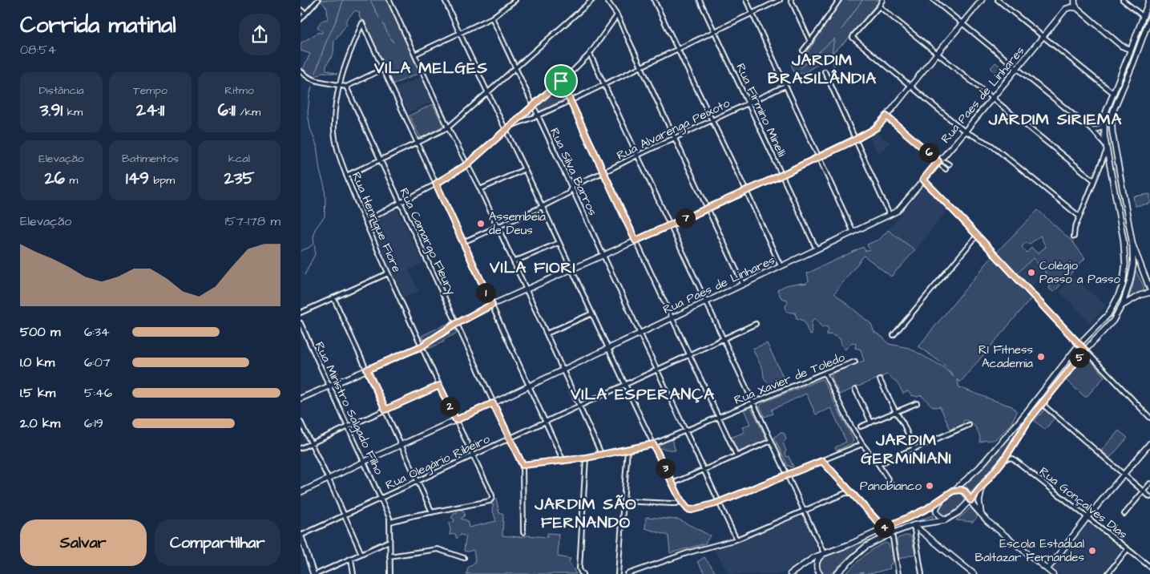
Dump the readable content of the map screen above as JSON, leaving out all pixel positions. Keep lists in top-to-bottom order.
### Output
{
  "streets": {
    "street": [
      "Rua Paes de Linhares",
      "Rua Firmino Minelli",
      "Rua Alvarenga Peixoto",
      "Rua Silva Barros",
      "Rua Henrique Fiore",
      "Rua Camargo Fleury",
      "Rua Xavier de Toledo",
      "Rua Ministro Salgado Filho",
      "Rua Olegário Ribeiro",
      "Rua Gonçalves Dias"
    ]
  },
  "crossings": [
    ["Rua Paes de Linhares", "Rua Firmino Minelli"],
    ["Rua Paes de Linhares", "Rua Silva Barros"],
    ["Rua Paes de Linhares", "Rua Henrique Fiore"],
    ["Rua Paes de Linhares", "Rua Camargo Fleury"],
    ["Rua Paes de Linhares", "Rua Ministro Salgado Filho"],
    ["Rua Firmino Minelli", "Rua Alvarenga Peixoto"],
    ["Rua Alvarenga Peixoto", "Rua Silva Barros"],
    ["Rua Silva Barros", "Rua Xavier de Toledo"],
    ["Rua Silva Barros", "Rua Olegário Ribeiro"],
    ["Rua Henrique Fiore", "Rua Olegário Ribeiro"],
    ["Rua Camargo Fleury", "Rua Xavier de Toledo"],
    ["Rua Camargo Fleury", "Rua Olegário Ribeiro"],
    ["Rua Ministro Salgado Filho", "Rua Olegário Ribeiro"]
  ],
  "districts": [
    "JARDIM BRASILÂNDIA",
    "VILA MELGES",
    "JARDIM SIRIEMA",
    "VILA FIORI",
    "VILA ESPERANÇA",
    "JARDIM GERMINIANI",
    "JARDIM SÃO FERNANDO"
  ],
  "places": [
    "Assembeia de Deus",
    "Colégio Passo a Passo",
    "R1 Fitness Academia",
    "Panobianco",
    "Escola Estadual Baltazar Fernandes"
  ],
  "page": {
    "heading": ["Corrida matinal", "08:54"],
    "stats": [
      ["Distância", "3.91 km"],
      ["Tempo", "24:11"],
      ["Ritmo", "6:11 /km"],
      ["Elevação", "26 m"],
      ["Batimentos", "149 bpm"],
      ["kcal", "235"]
    ],
    "pins": [
      "6",
      "7",
      "1",
      "5",
      "2",
      "3",
      "4"
    ],
    "chart": ["Elevação", "157–178 m"],
    "list": [
      {
        "name": "500 m",
        "note": "6:34"
      },
      {
        "name": "1.0 km",
        "note": "6:07"
      },
      {
        "name": "1.5 km",
        "note": "5:46"
      },
      {
        "name": "2.0 km",
        "note": "6:19"
      }
    ],
    "buttons": ["Salvar", "Compartilhar"]
  }
}
